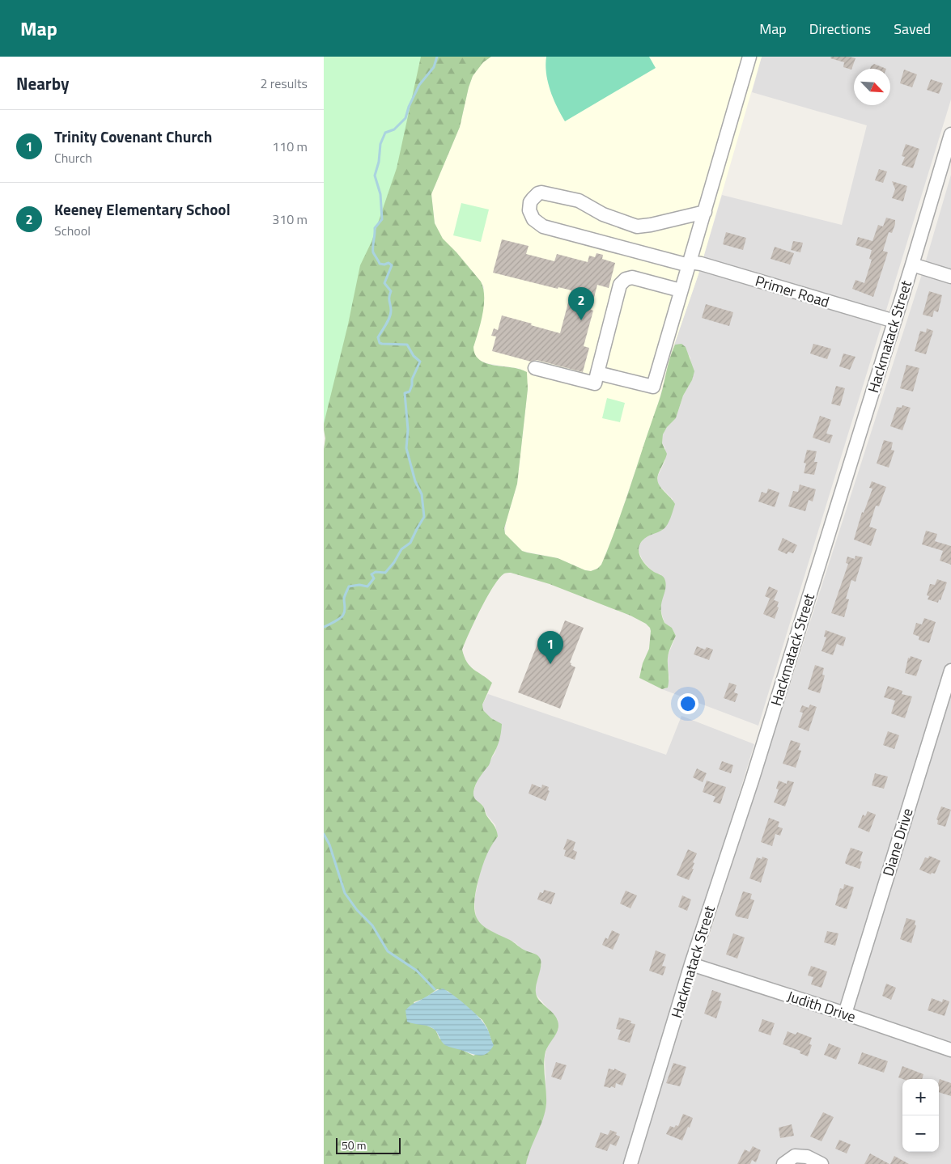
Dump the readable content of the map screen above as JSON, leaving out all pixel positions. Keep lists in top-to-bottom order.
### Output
{
  "streets": {
    "street": [
      "Primer Road",
      "Hackmatack Street",
      "Diane Drive",
      "Judith Drive"
    ]
  },
  "crossings": [
    ["Primer Road", "Hackmatack Street"],
    ["Hackmatack Street", "Judith Drive"],
    ["Diane Drive", "Judith Drive"]
  ],
  "scale_bar": "50 m",
  "north": "bottom right",
  "page": {
    "header": "Map",
    "nav": ["Map", "Directions", "Saved"],
    "heading": ["Nearby", "2 results"],
    "list": [
      {
        "mark": "1",
        "name": "Trinity Covenant Church",
        "note": "Church",
        "value": "110 m"
      },
      {
        "mark": "2",
        "name": "Keeney Elementary School",
        "note": "School",
        "value": "310 m"
      }
    ],
    "pins": ["2", "1"],
    "map_buttons": ["+", "−"],
    "scale": "50 m"
  }
}
